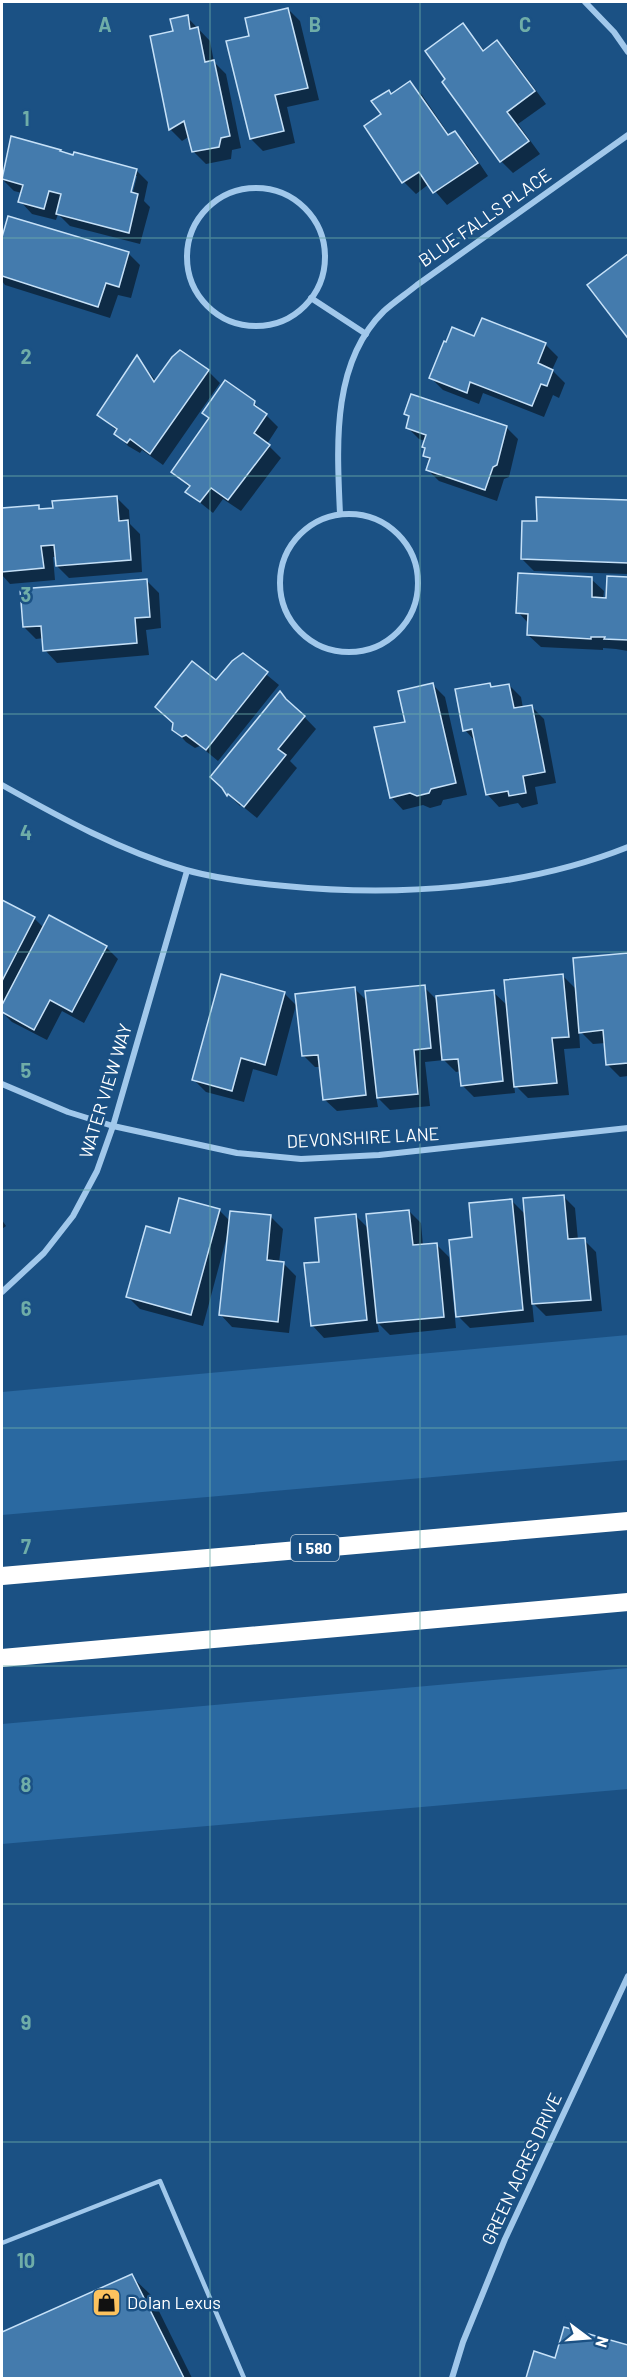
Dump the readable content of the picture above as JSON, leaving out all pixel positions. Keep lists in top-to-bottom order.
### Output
{
  "streets": {
    "highway": ["I 580"],
    "street": [
      "BLUE FALLS PLACE",
      "WATER VIEW WAY",
      "DEVONSHIRE LANE",
      "GREEN ACRES DRIVE"
    ]
  },
  "crossings": [
    ["WATER VIEW WAY", "DEVONSHIRE LANE"]
  ],
  "places": {
    "shop": ["Dolan Lexus"]
  },
  "north": "right",
  "grid": {
    "columns": ["A", "B", "C"],
    "rows": [
      "1",
      "2",
      "3",
      "4",
      "5",
      "6",
      "7",
      "8",
      "9",
      "10"
    ]
  }
}
